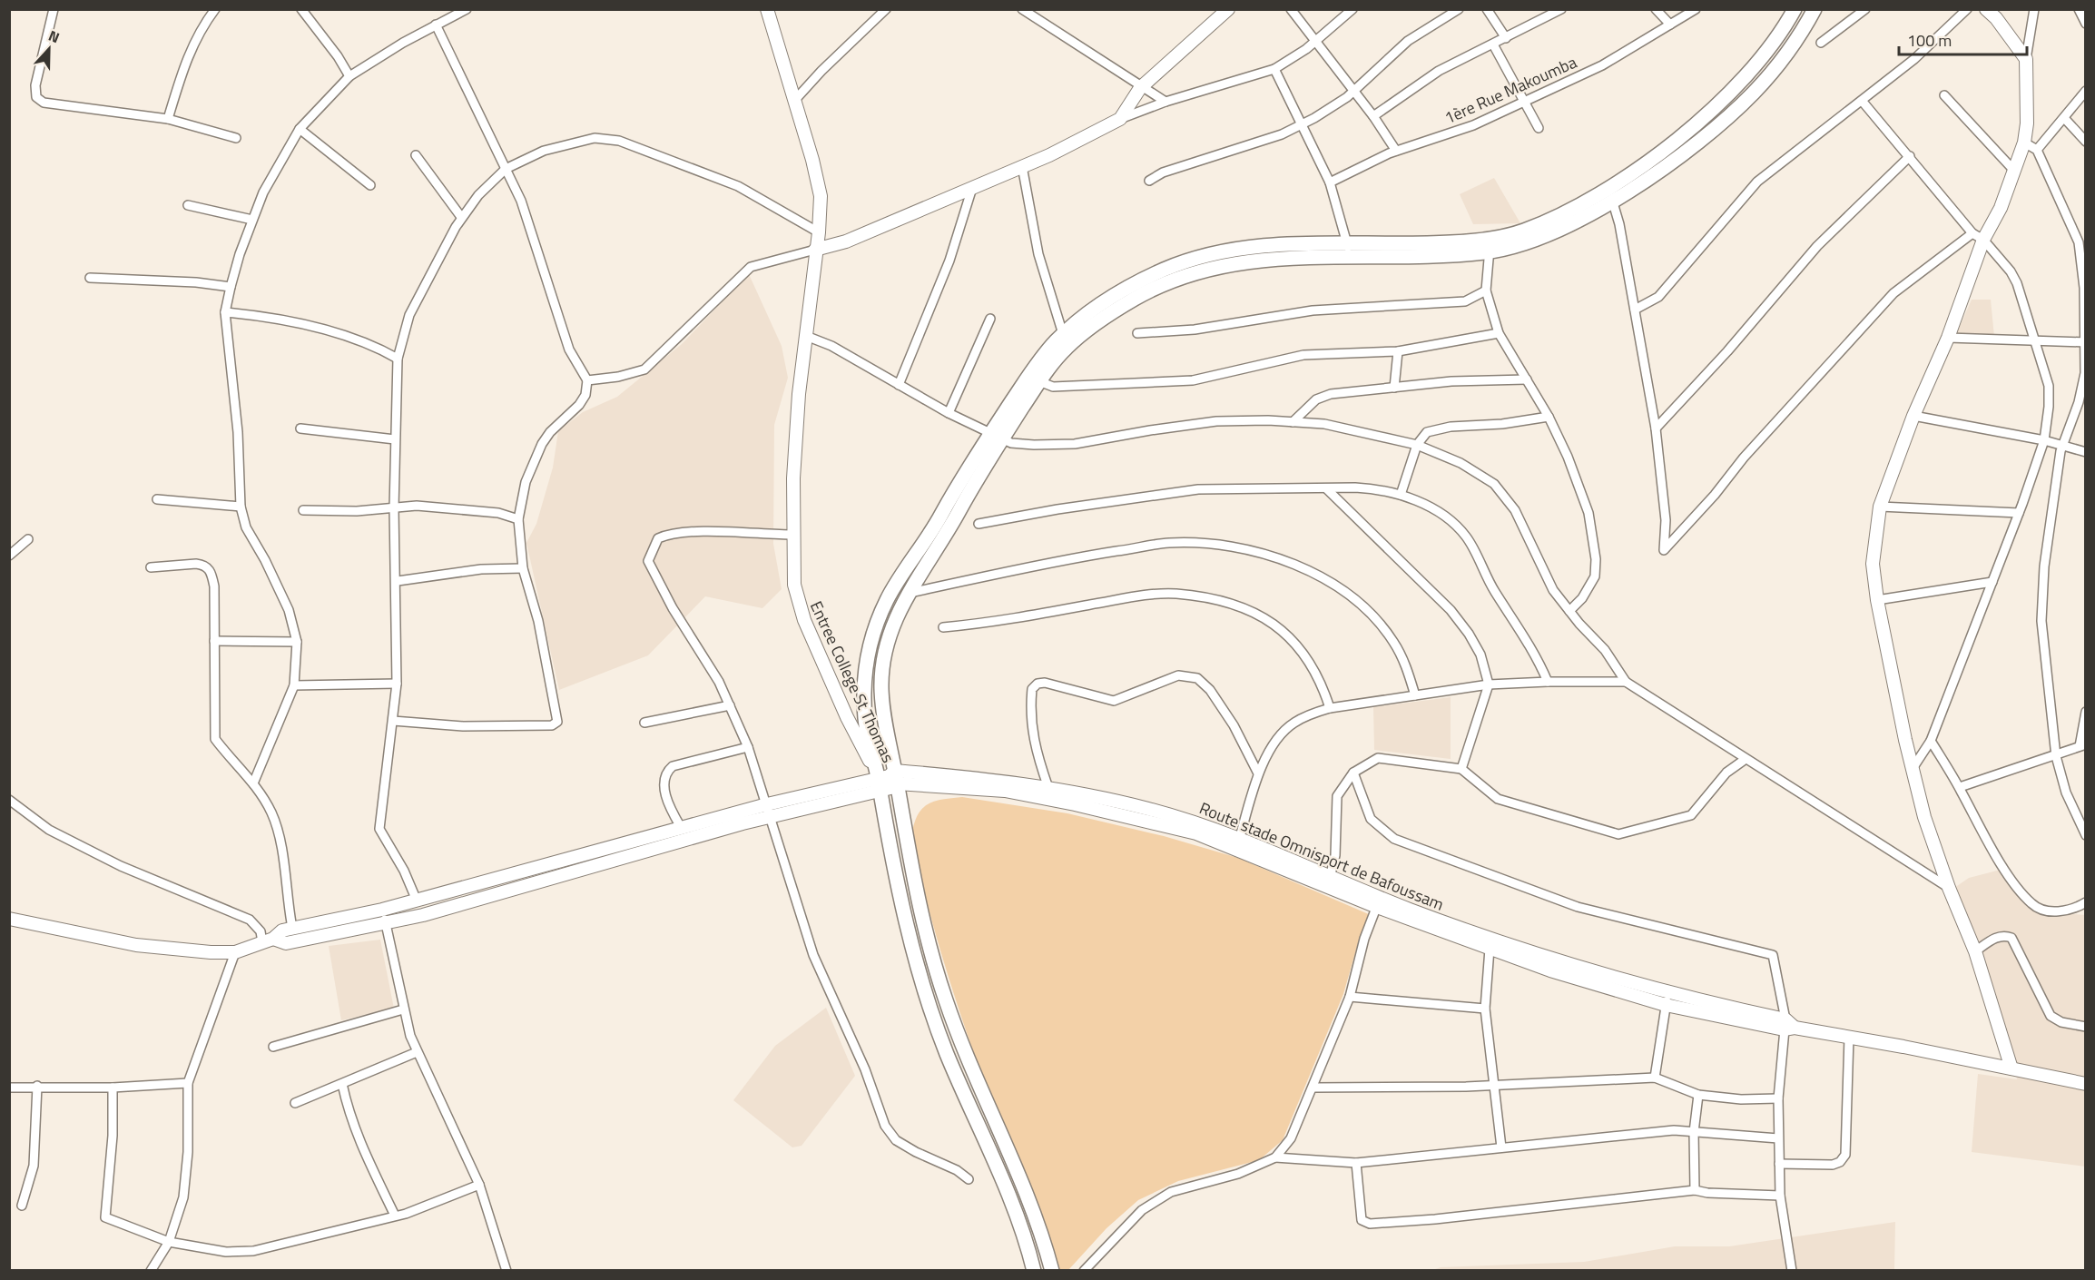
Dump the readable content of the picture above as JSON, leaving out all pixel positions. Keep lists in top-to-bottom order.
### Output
{
  "streets": {
    "street": ["1ère Rue Makoumba", "Entree College St Thomas", "Route stade Omnisport de Bafoussam"]
  },
  "crossings": [
    ["Entree College St Thomas", "Route stade Omnisport de Bafoussam"]
  ],
  "scale_bar": "100 m",
  "north": "top"
}
